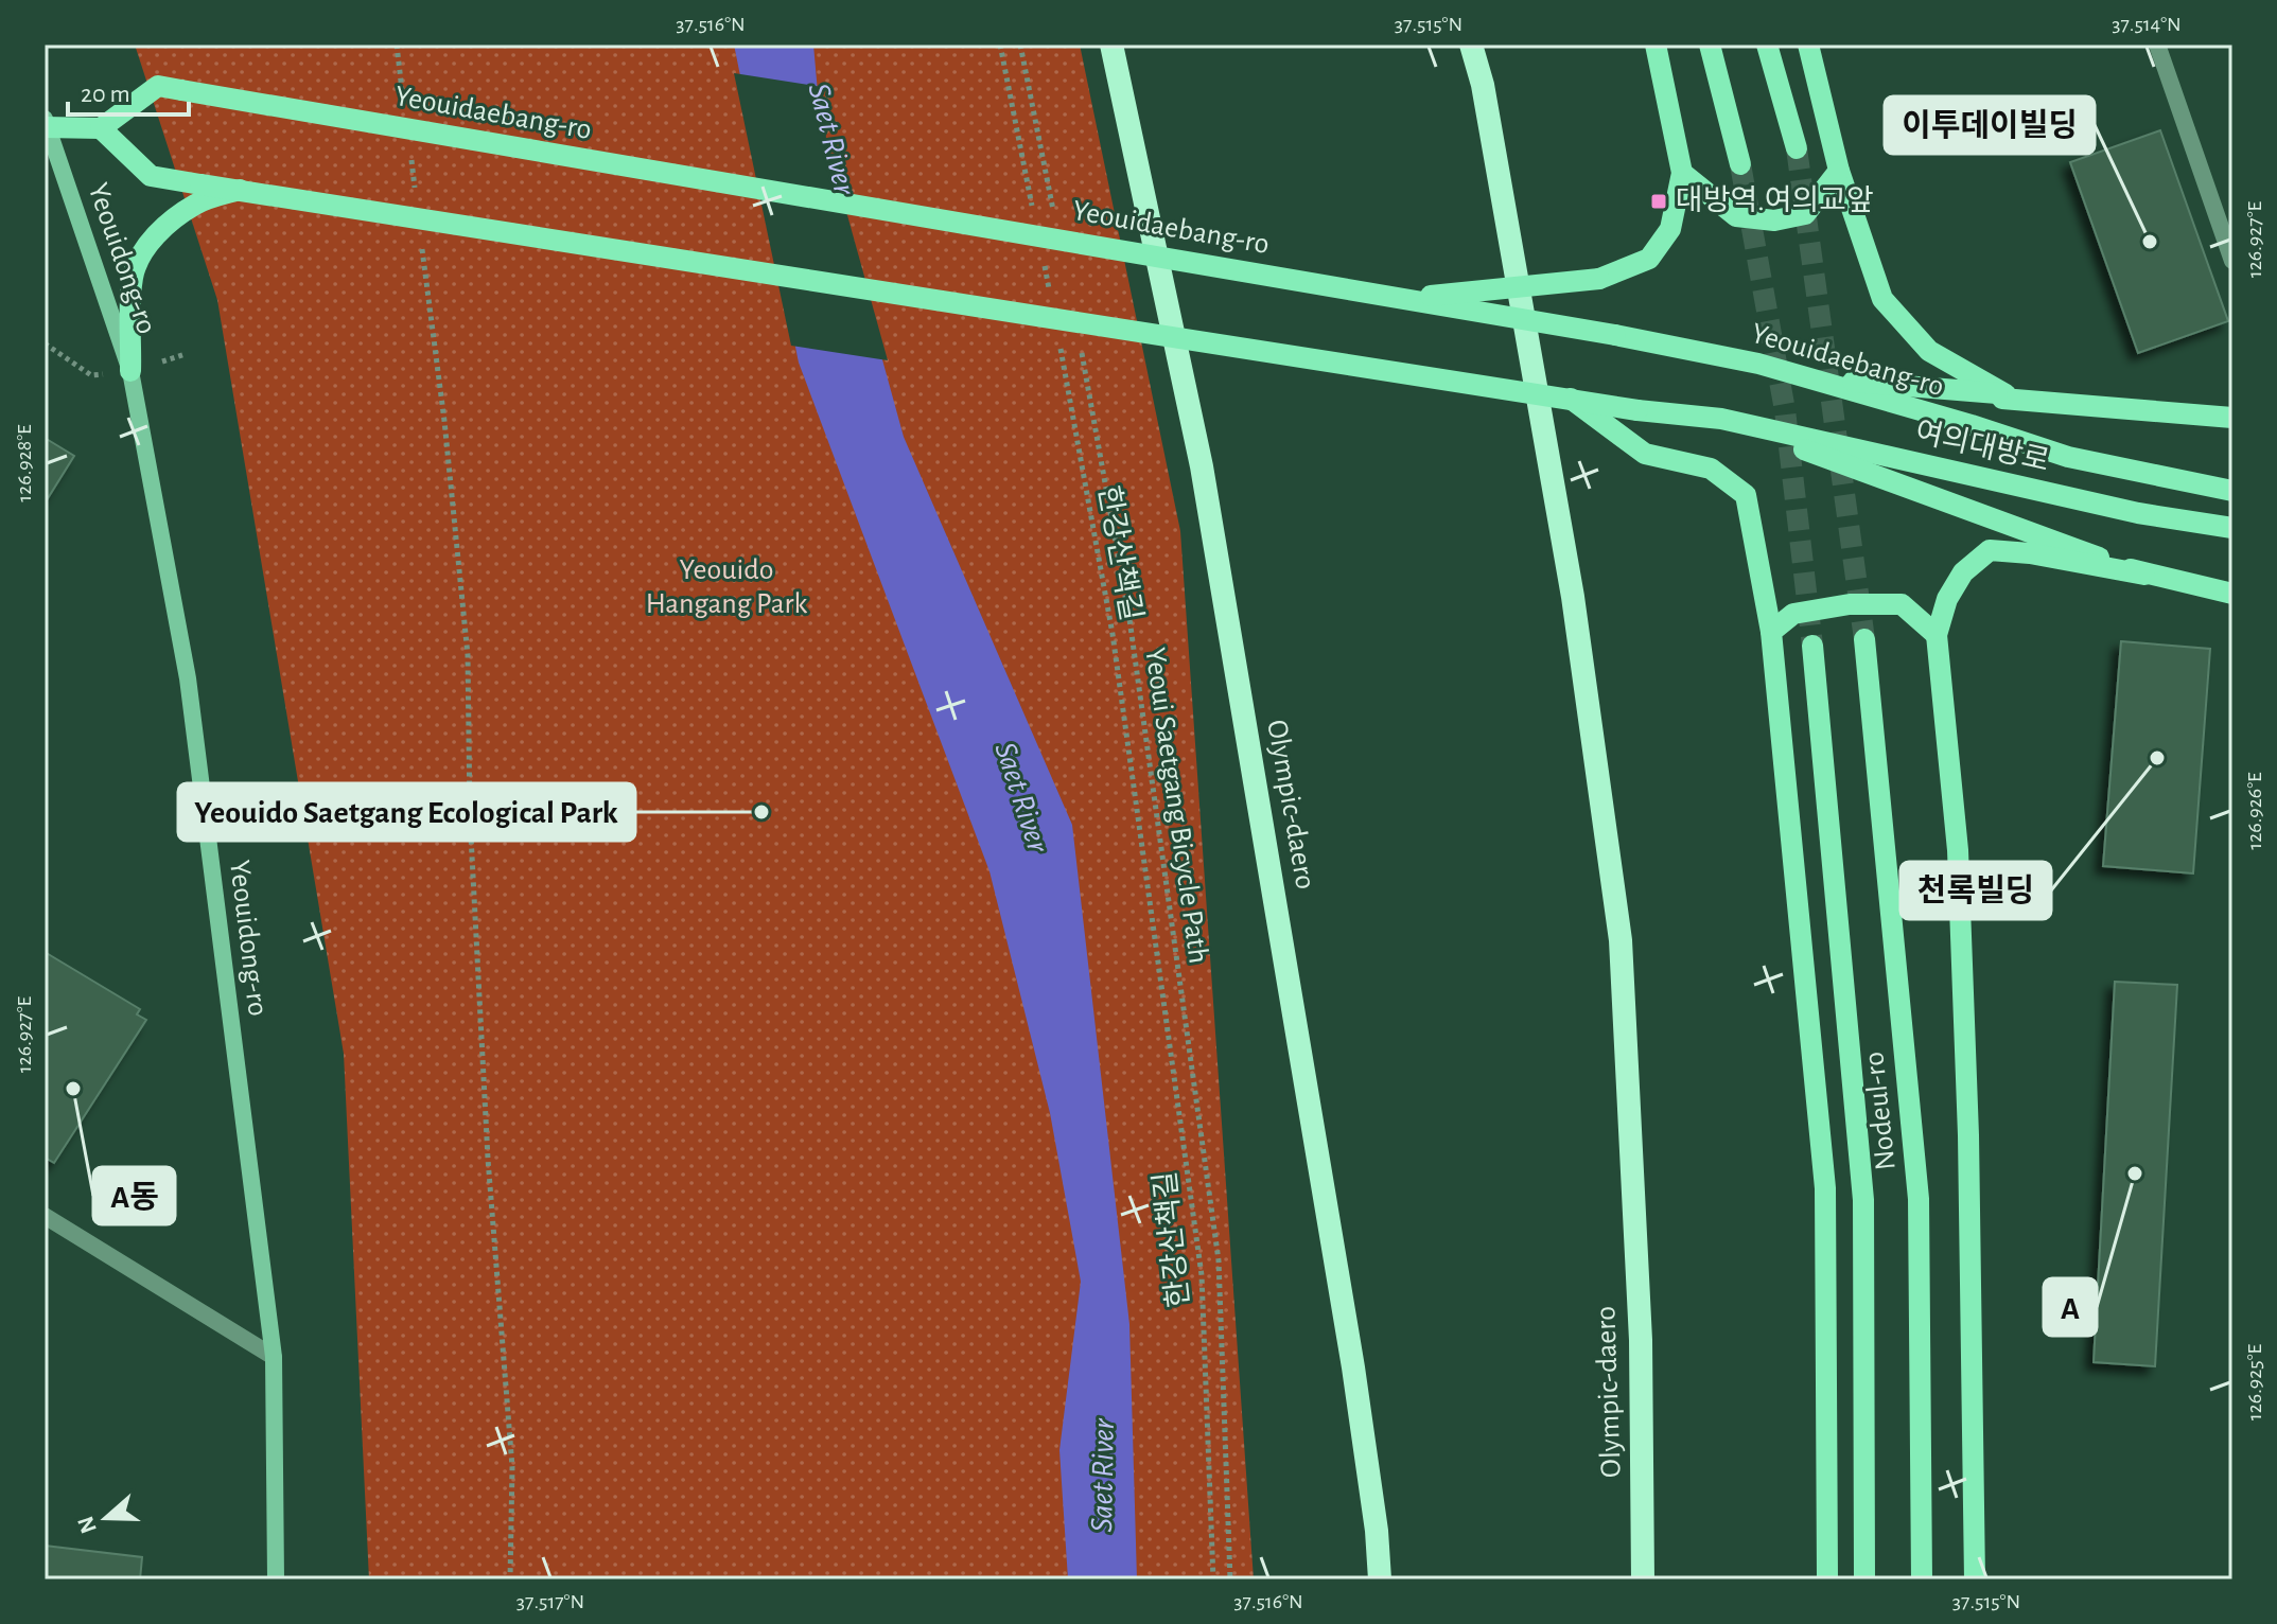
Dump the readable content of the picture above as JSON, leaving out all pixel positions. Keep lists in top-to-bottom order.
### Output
{
  "streets": {
    "highway": ["Olympic-daero"],
    "main road": [
      "Yeouidaebang-ro",
      "Yeouidong-ro",
      "여의대방로",
      "Nodeul-ro"
    ],
    "path": ["한강산책길", "Yeoui Saetgang Bicycle Path"]
  },
  "water": ["Saet River"],
  "parks": ["Yeouido Hangang Park"],
  "places": {
    "transit": ["대방역.여의교앞"],
    "other": [
      "이투데이빌딩",
      "천록빌딩",
      "Yeouido Saetgang Ecological Park",
      "A동",
      "A"
    ]
  },
  "scale_bar": "20 m",
  "north": "left",
  "coordinates": [
    "37.516°N",
    "37.515°N",
    "37.514°N",
    "126.927°E",
    "126.928°E",
    "126.926°E",
    "126.925°E",
    "37.517°N"
  ]
}
